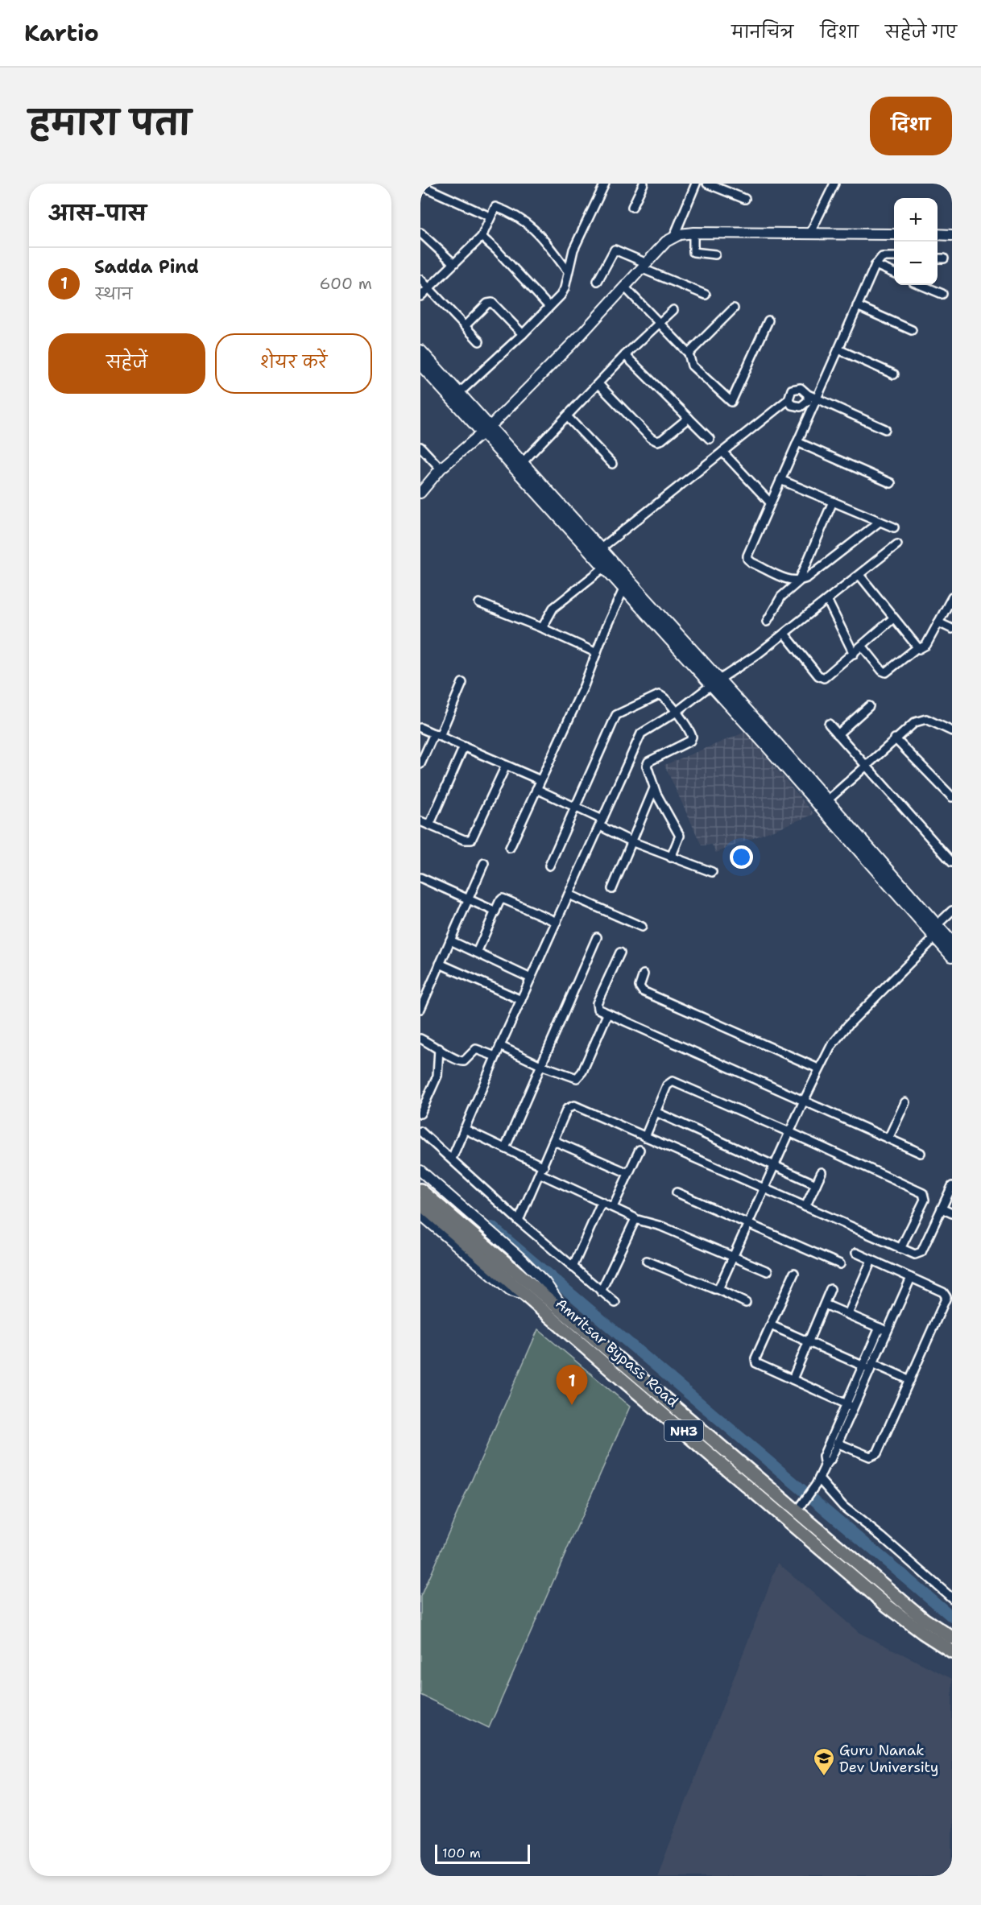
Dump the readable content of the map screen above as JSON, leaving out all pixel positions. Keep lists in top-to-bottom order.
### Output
{
  "streets": {
    "highway": ["Amritsar Bypass Road", "NH3"]
  },
  "places": {
    "school or university": ["Guru Nanak Dev University"]
  },
  "scale_bar": "100 m",
  "page": {
    "header": "Kartio",
    "nav": ["मानचित्र", "दिशा", "सहेजे गए"],
    "title": "हमारा पता",
    "buttons": [
      "दिशा",
      ["सहेजें", "शेयर करें"]
    ],
    "heading": "आस-पास",
    "map_buttons": ["+", "−"],
    "list": [
      {
        "mark": "1",
        "name": "Sadda Pind",
        "note": "स्थान",
        "value": "600 m"
      }
    ],
    "pins": "1",
    "scale": "100 m"
  }
}
